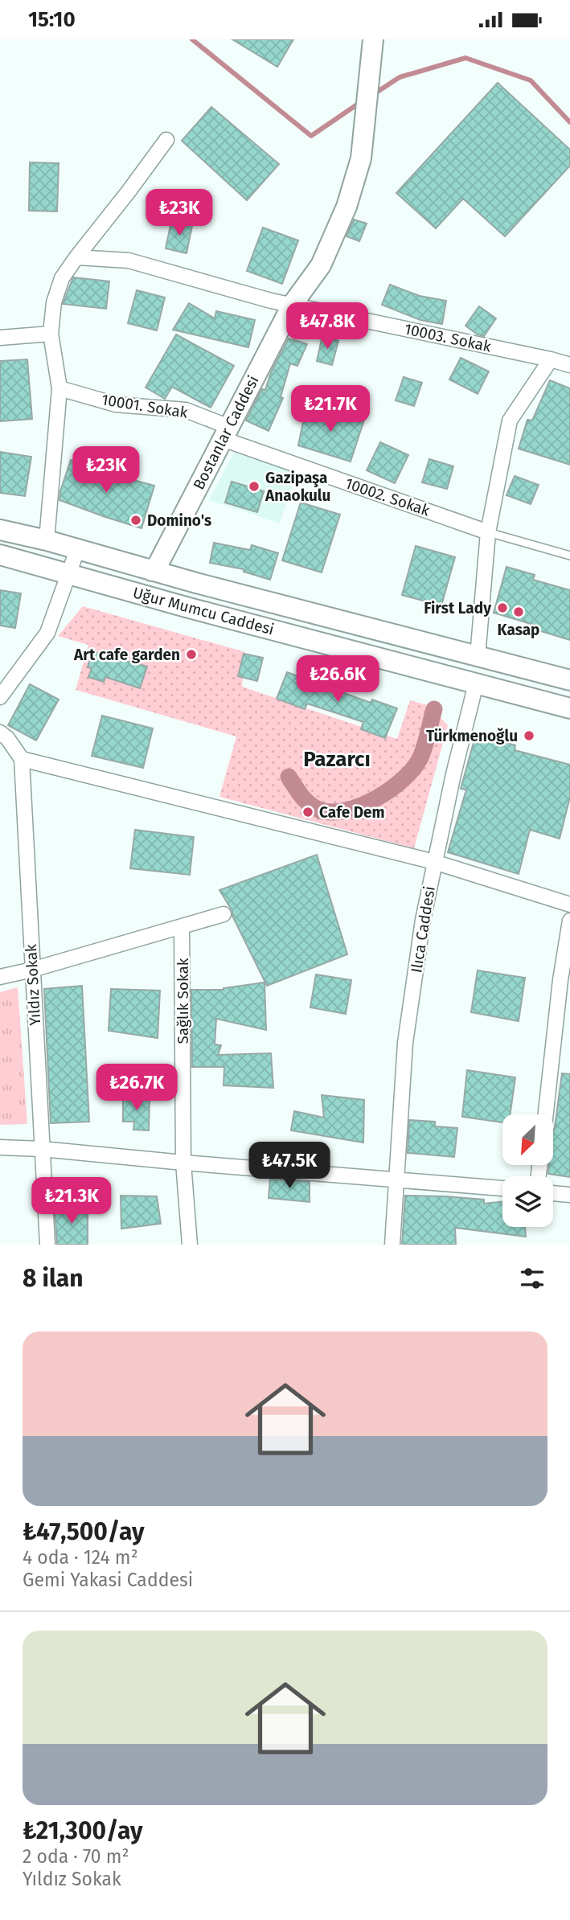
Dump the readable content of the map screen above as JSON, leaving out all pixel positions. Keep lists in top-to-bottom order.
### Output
{
  "streets": {
    "main road": ["Bostanlar Caddesi", "Uğur Mumcu Caddesi"],
    "street": [
      "10003. Sokak",
      "10001. Sokak",
      "10002. Sokak",
      "Ilıca Caddesi",
      "Yıldız Sokak",
      "Sağlık Sokak"
    ]
  },
  "crossings": [
    ["10003. Sokak", "Bostanlar Caddesi"],
    ["10001. Sokak", "Bostanlar Caddesi"],
    ["10001. Sokak", "10002. Sokak"],
    ["Bostanlar Caddesi", "10002. Sokak"],
    ["Bostanlar Caddesi", "Uğur Mumcu Caddesi"],
    ["Uğur Mumcu Caddesi", "Ilıca Caddesi"]
  ],
  "districts": ["Pazarcı"],
  "places": [
    "Gazipaşa Anaokulu",
    "Domino's",
    "First Lady",
    "Kasap",
    "Art cafe garden",
    "Türkmenoğlu",
    "Cafe Dem"
  ],
  "north": "bottom left",
  "page": {
    "status": "15:10",
    "price": [
      "₺23K",
      "₺47.8K",
      "₺21.7K",
      "₺23K",
      "₺26.6K",
      "₺26.7K",
      "₺47.5K",
      "₺21.3K"
    ],
    "heading": "8 ilan",
    "list": [
      {
        "name": "₺47,500/ay",
        "note": "4 oda · 124 m² · Gemi Yakasi Caddesi"
      },
      {
        "name": "₺21,300/ay",
        "note": "2 oda · 70 m² · Yıldız Sokak"
      }
    ]
  }
}
